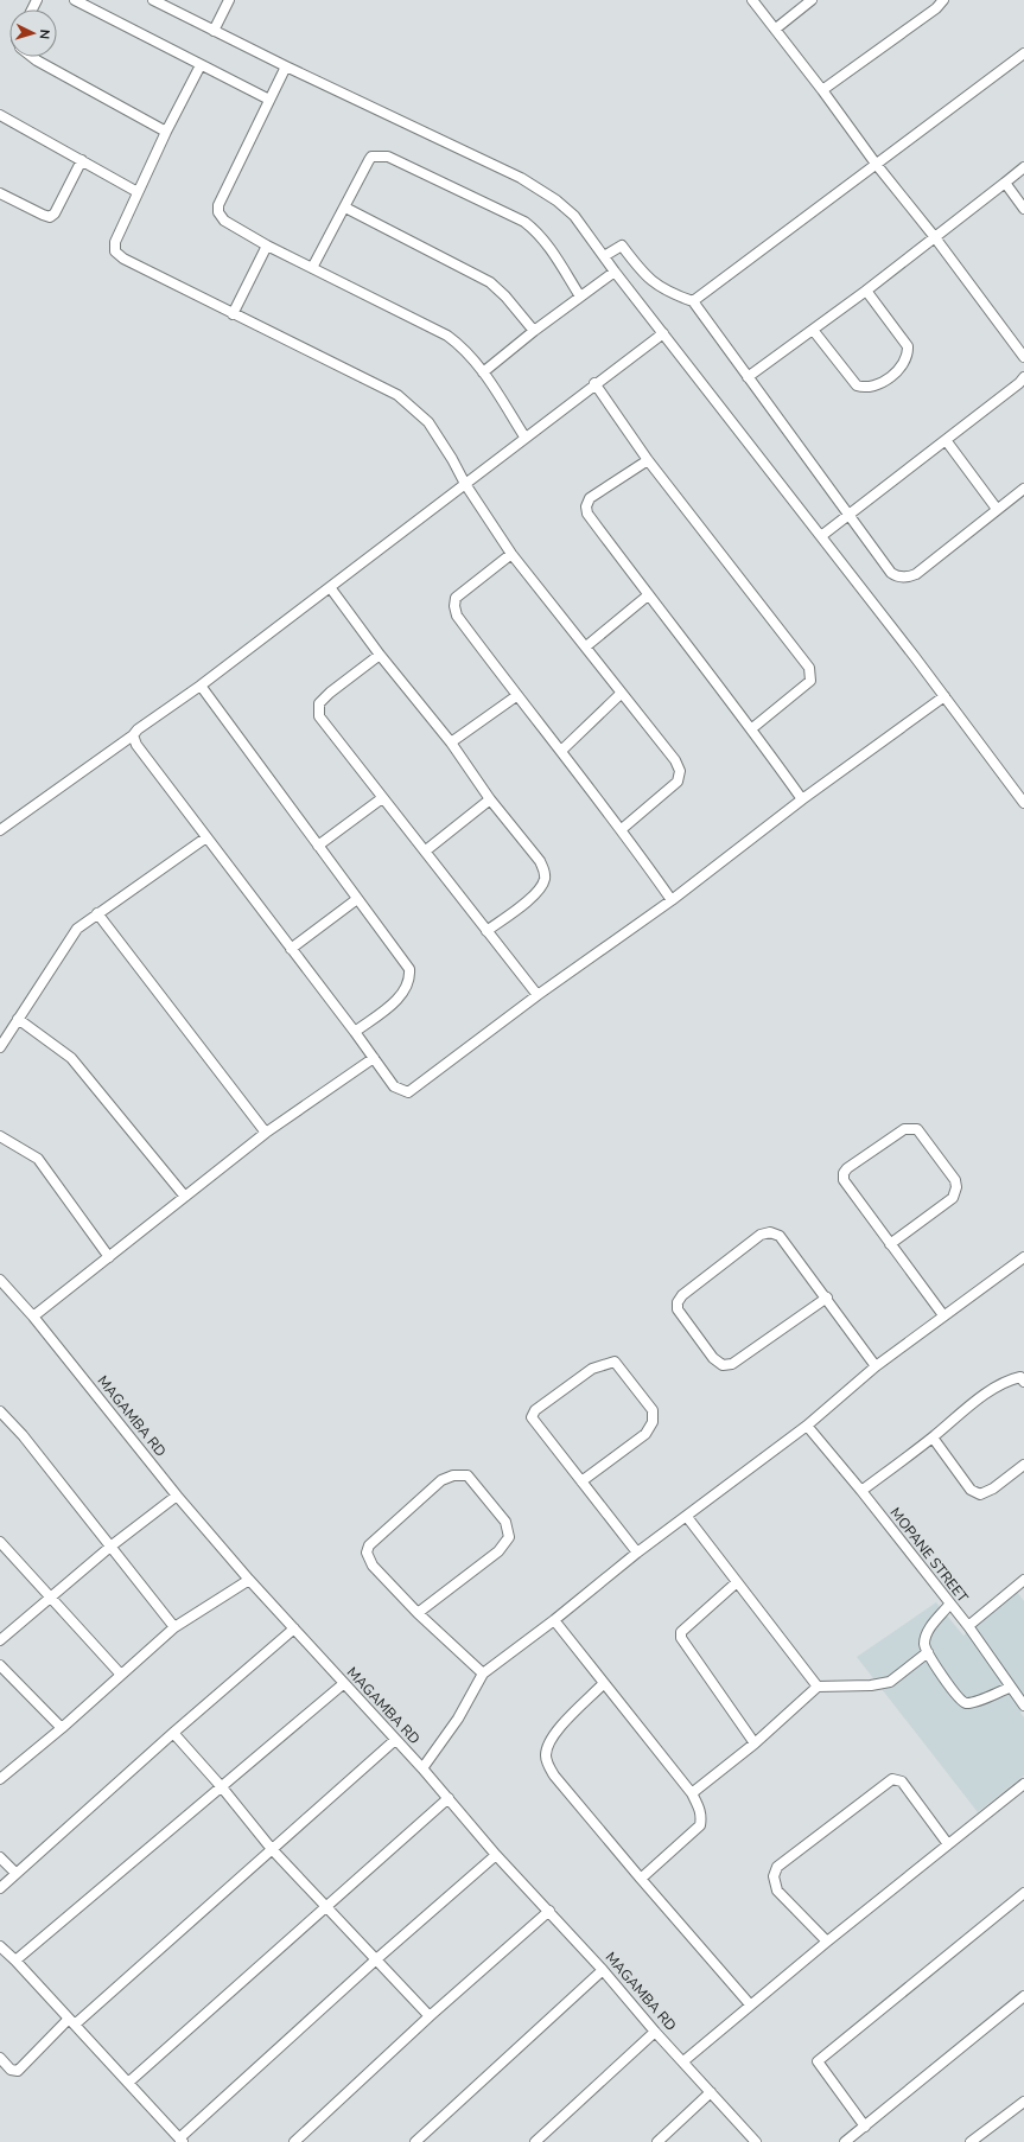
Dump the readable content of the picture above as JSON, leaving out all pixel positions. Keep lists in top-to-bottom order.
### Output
{
  "streets": {
    "street": ["MAGAMBA RD", "MOPANE STREET"]
  },
  "north": "right"
}
